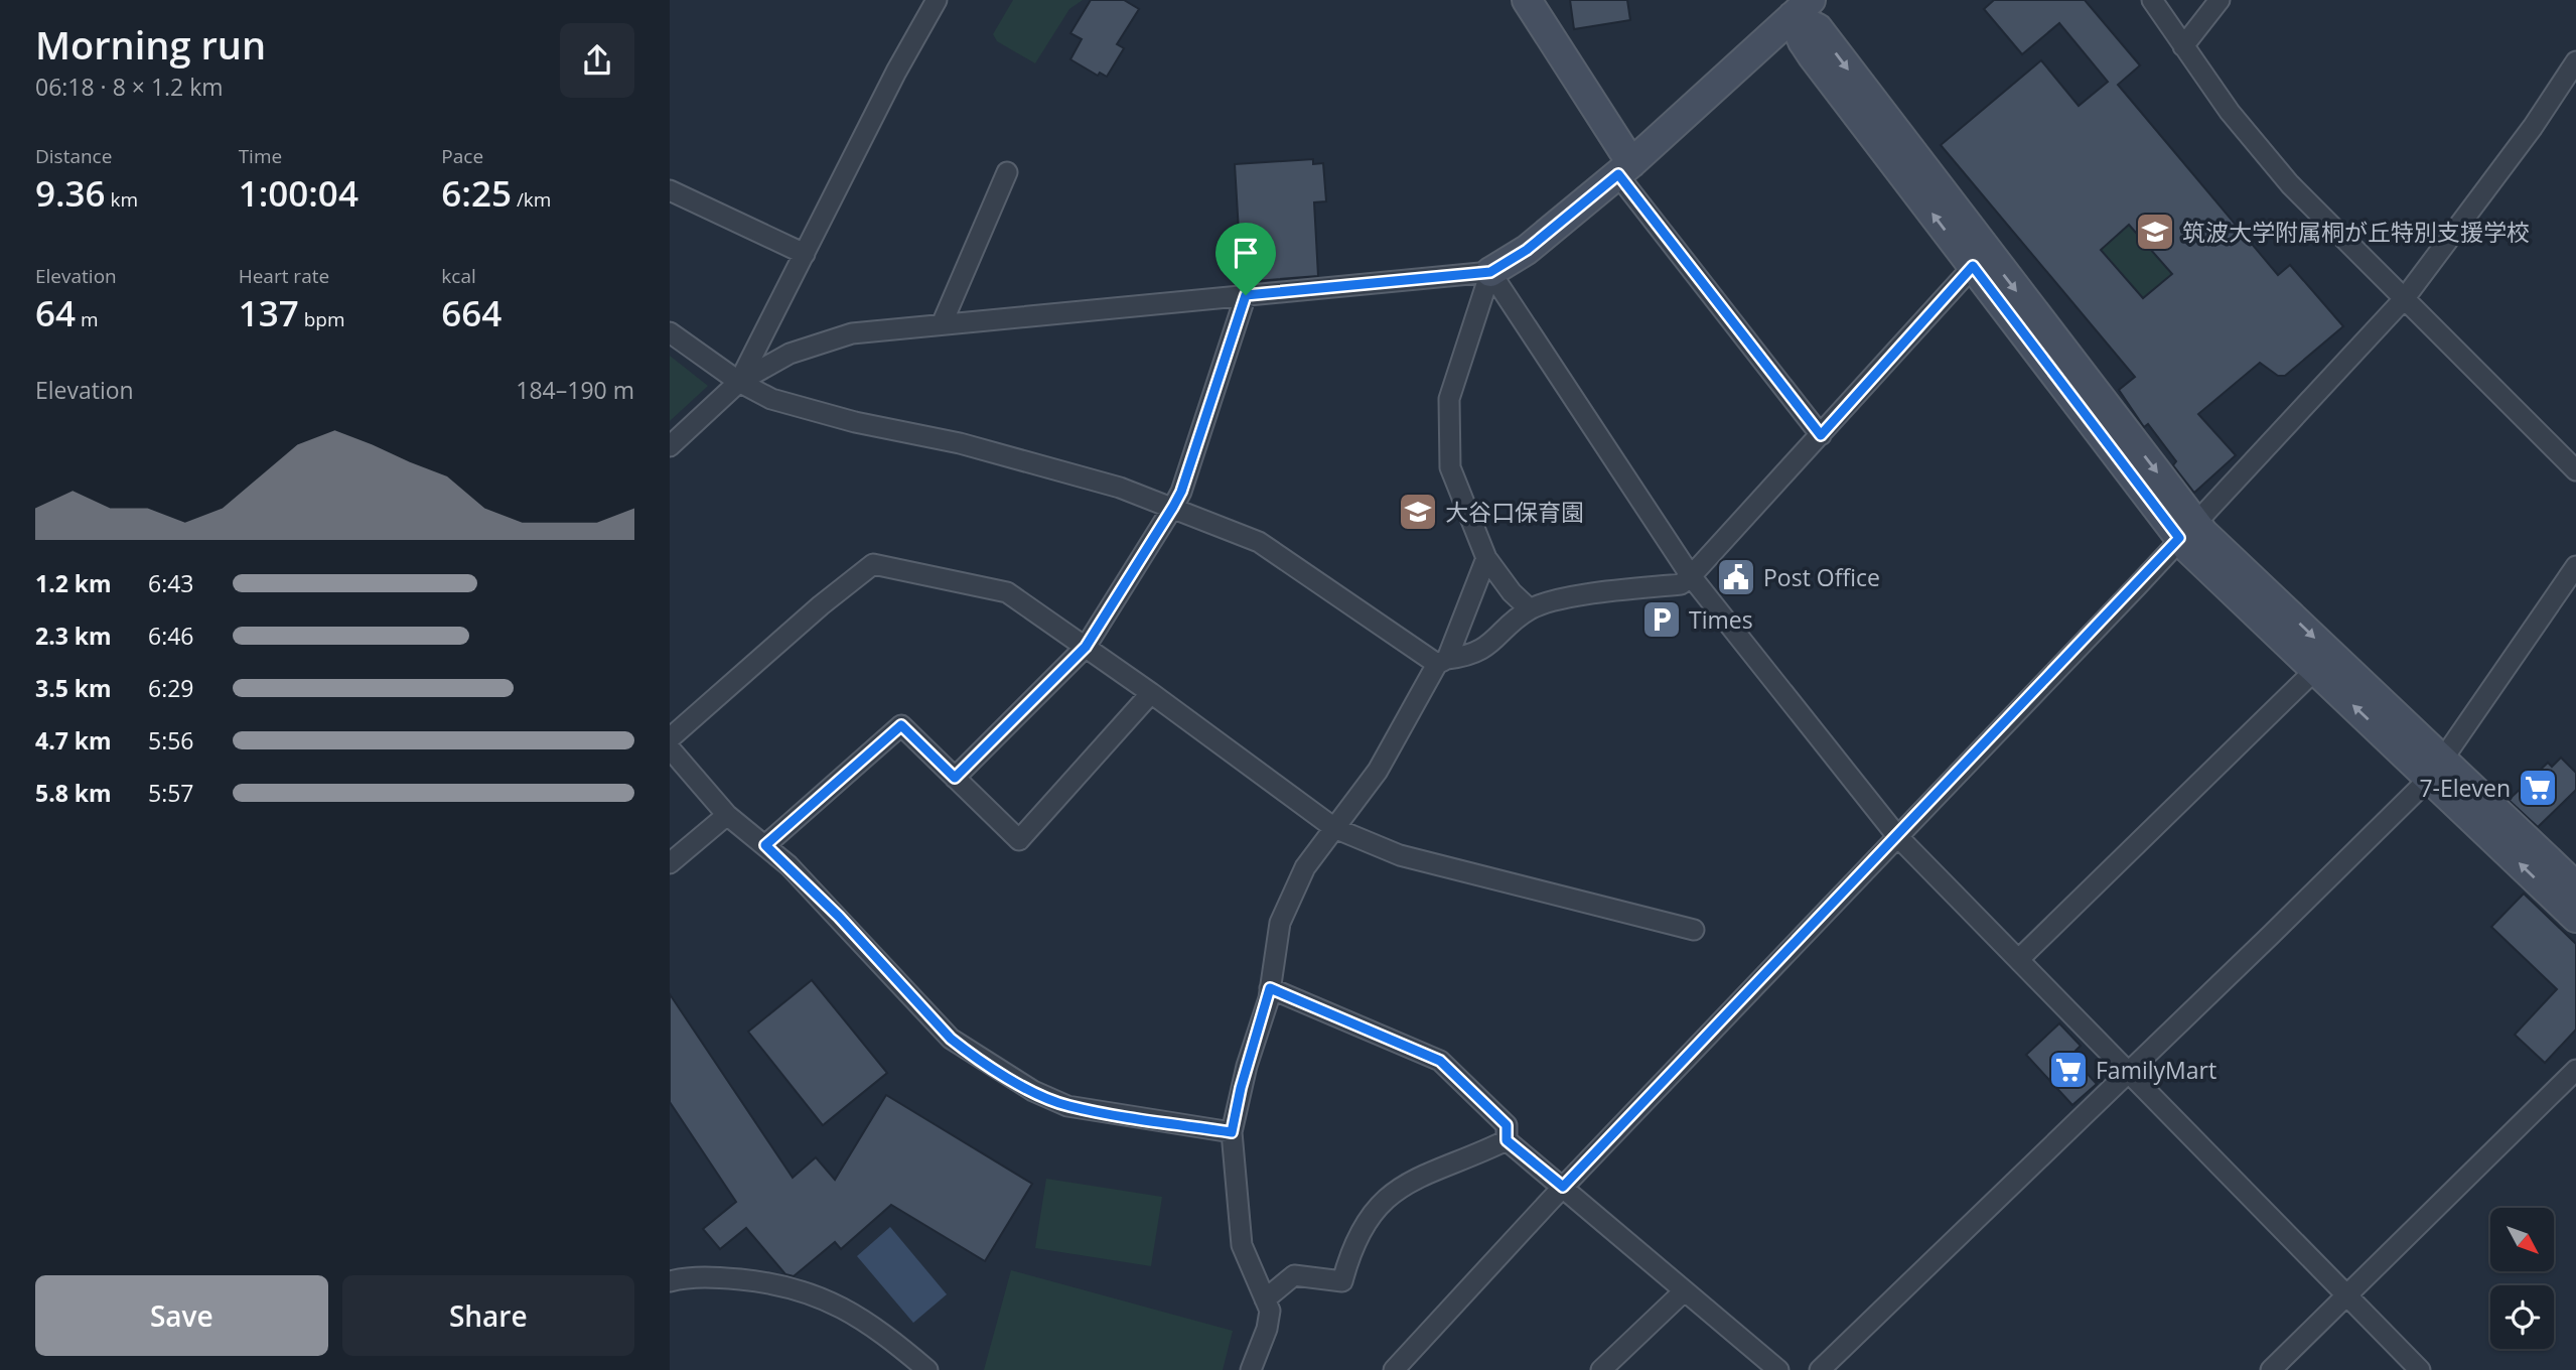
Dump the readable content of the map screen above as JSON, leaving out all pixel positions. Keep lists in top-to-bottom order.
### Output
{
  "places": {
    "school or university": ["筑波大学附属桐が丘特別支援学校", "大谷口保育園"],
    "public building": ["Post Office"],
    "parking": ["Times"],
    "supermarket": ["7-Eleven", "FamilyMart"]
  },
  "north": "bottom right",
  "page": {
    "heading": ["Morning run", "06:18 · 8 × 1.2 km"],
    "stats": [
      ["Distance", "9.36 km"],
      ["Time", "1:00:04"],
      ["Pace", "6:25 /km"],
      ["Elevation", "64 m"],
      ["Heart rate", "137 bpm"],
      ["kcal", "664"]
    ],
    "chart": ["Elevation", "184–190 m"],
    "list": [
      {
        "name": "1.2 km",
        "note": "6:43"
      },
      {
        "name": "2.3 km",
        "note": "6:46"
      },
      {
        "name": "3.5 km",
        "note": "6:29"
      },
      {
        "name": "4.7 km",
        "note": "5:56"
      },
      {
        "name": "5.8 km",
        "note": "5:57"
      }
    ],
    "buttons": ["Save", "Share"]
  }
}
